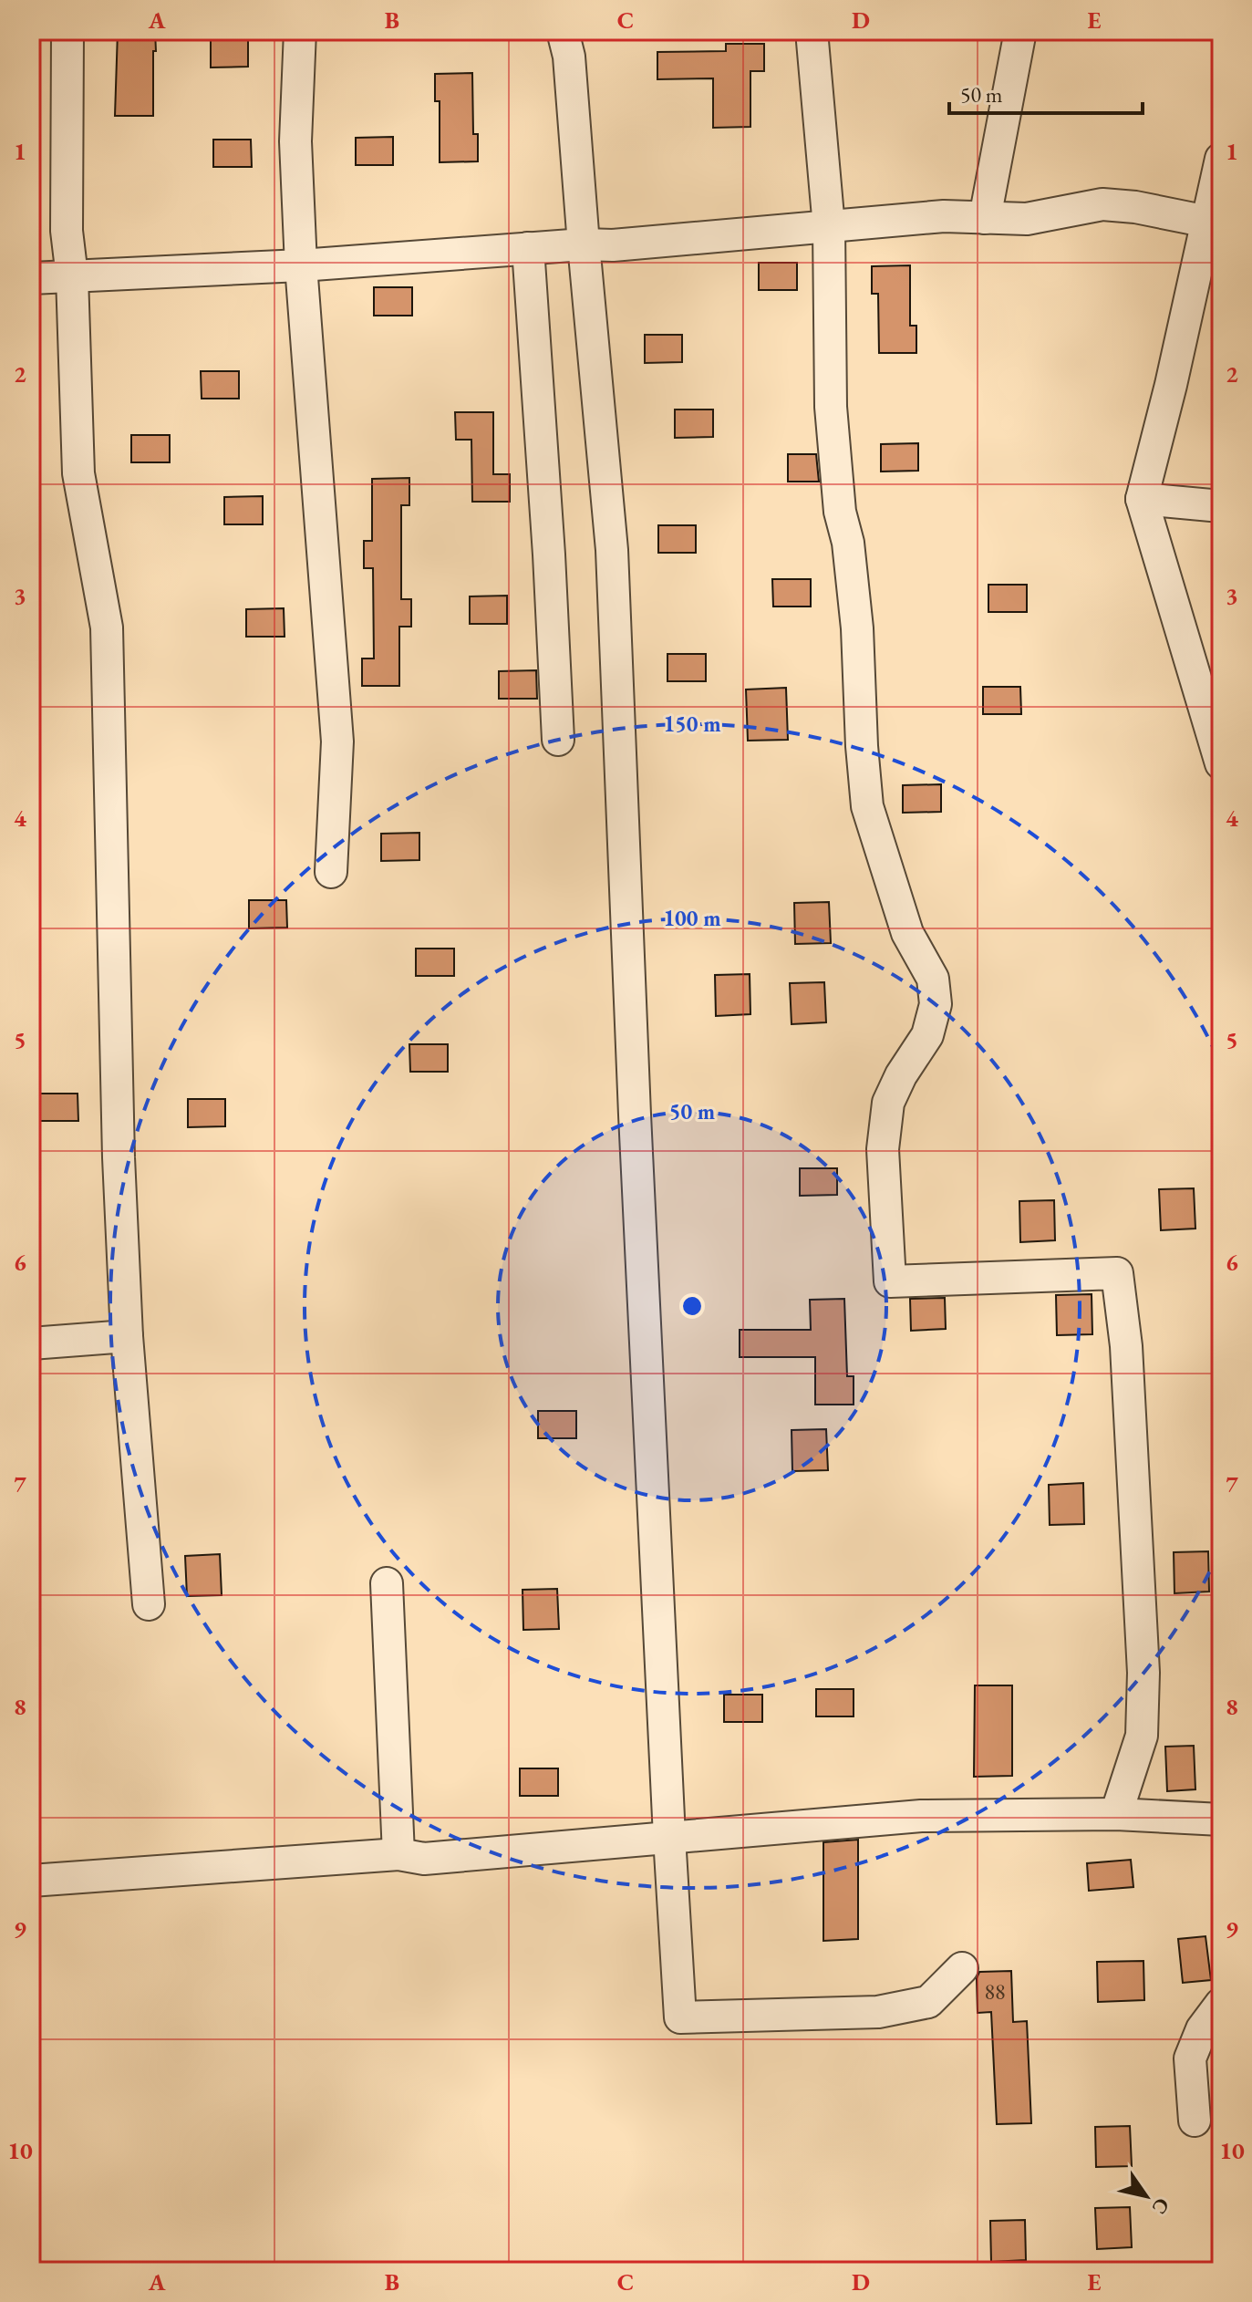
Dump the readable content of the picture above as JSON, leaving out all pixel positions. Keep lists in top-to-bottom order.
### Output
{
  "house_numbers": ["88"],
  "scale_bar": "50 m",
  "north": "bottom right",
  "grid": {
    "columns": [
      "A",
      "B",
      "C",
      "D",
      "E"
    ],
    "rows": [
      "1",
      "2",
      "3",
      "4",
      "5",
      "6",
      "7",
      "8",
      "9",
      "10"
    ]
  },
  "rings": ["150 m", "100 m", "50 m"]
}
